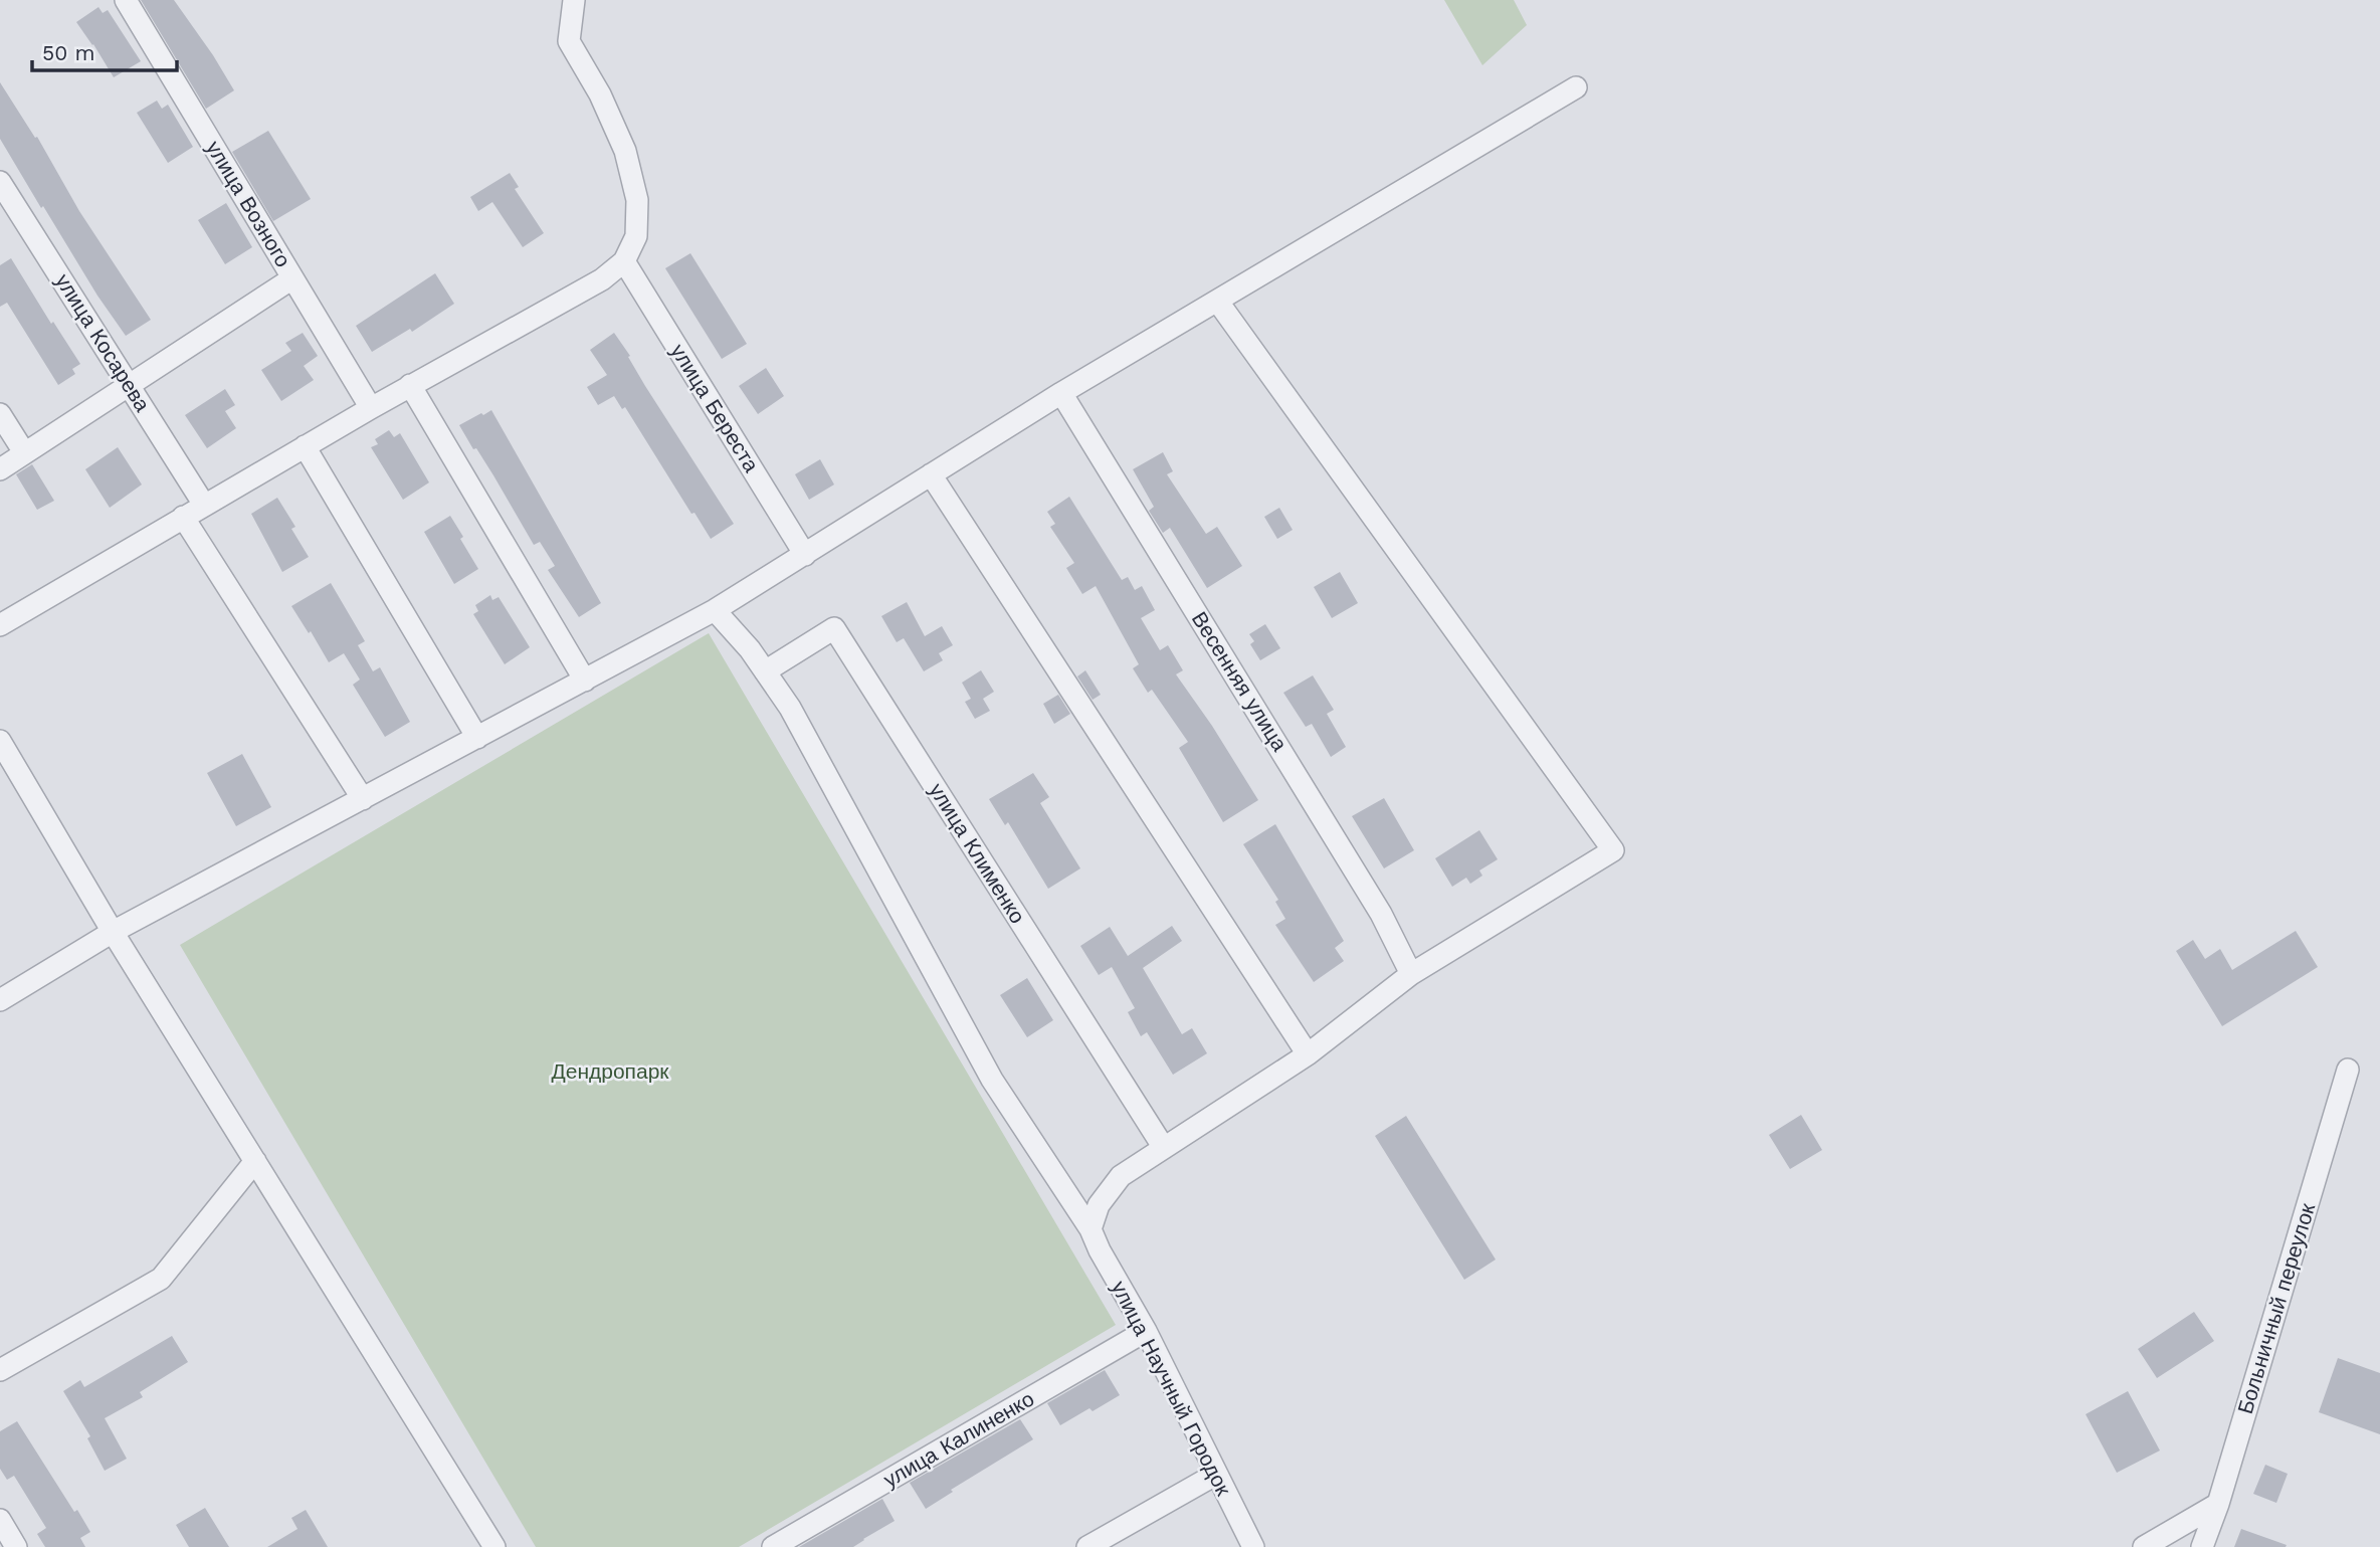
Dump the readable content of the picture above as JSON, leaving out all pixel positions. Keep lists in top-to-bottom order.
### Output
{
  "streets": {
    "street": [
      "улица Возного",
      "улица Косарева",
      "улица Береста",
      "Весенняя улица",
      "улица Клименко",
      "Больничный переулок",
      "улица Научный Городок",
      "улица Калиненко"
    ]
  },
  "crossings": [
    ["улица Клименко", "улица Научный Городок"],
    ["улица Научный Городок", "улица Калиненко"]
  ],
  "parks": ["Дендропарк"],
  "scale_bar": "50 m"
}
